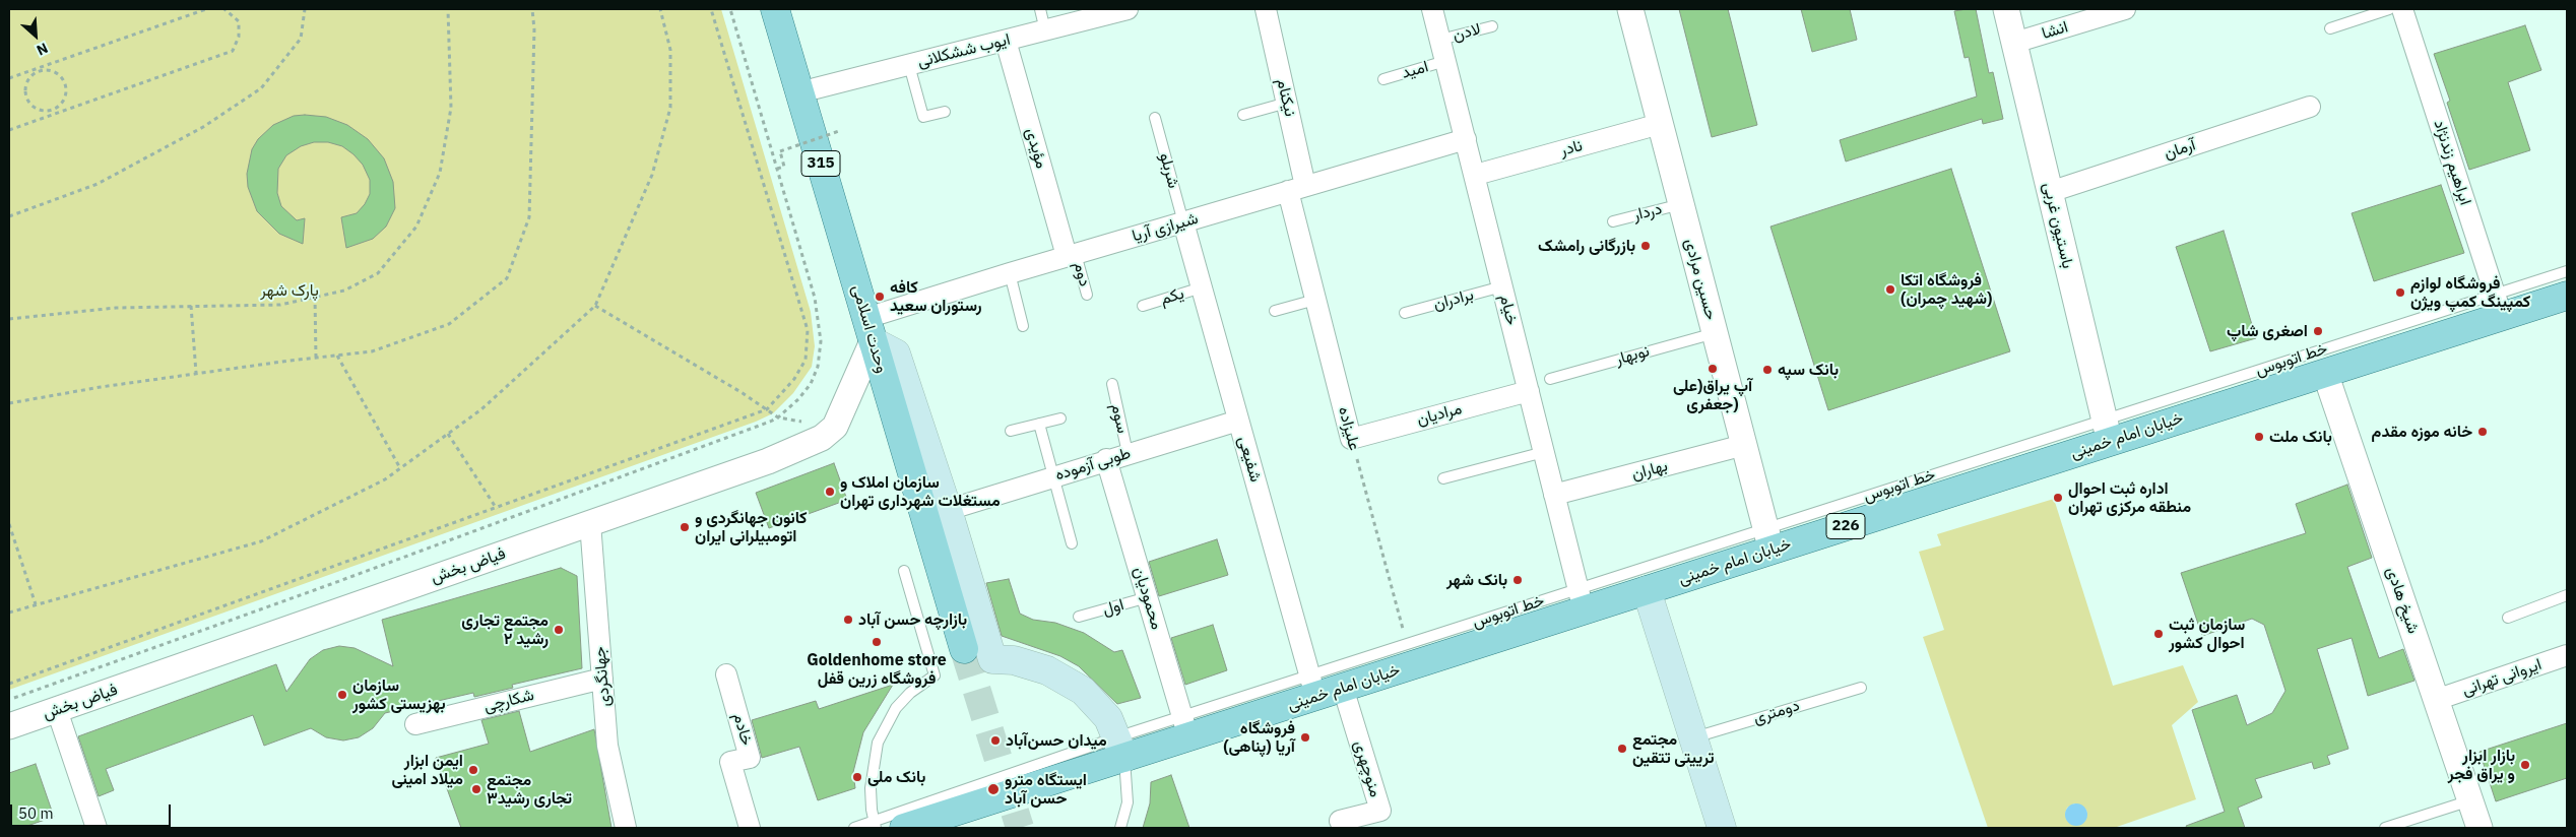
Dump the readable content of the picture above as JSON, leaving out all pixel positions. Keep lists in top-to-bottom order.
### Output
{
  "streets": {
    "main road": [
      "315",
      "وحدت اسلامی",
      "خیابان امام خمینی",
      "226"
    ],
    "street": [
      "انشا",
      "ایوب ششکلانی",
      "نیکنام",
      "مؤیدی",
      "نادر",
      "آرمان",
      "ابراهیم زندنژاد",
      "باستیون غربی",
      "شیرازی آریا",
      "حسین مرادی",
      "خیام",
      "مرادیان",
      "علیزاده",
      "شفیعی",
      "طوبی آزموده",
      "بهاران",
      "فیاض بخش",
      "محمودیان",
      "شیخ هادی",
      "جهانگردی",
      "ایروانی تهرانی",
      "شکارچی",
      "خادم",
      "منوچهری"
    ],
    "lane": [
      "لادن",
      "امید",
      "شربلو",
      "دردار",
      "دوم",
      "یکم",
      "برادران",
      "نوبهار",
      "خط اتوبوس",
      "سوم",
      "اول",
      "دومتری"
    ]
  },
  "crossings": [
    ["انشا", "باستیون غربی"],
    ["لادن", "خیام"],
    ["ایوب ششکلانی", "مؤیدی"],
    ["ایوب ششکلانی", "وحدت اسلامی"],
    ["امید", "خیام"],
    ["نیکنام", "شیرازی آریا"],
    ["نیکنام", "علیزاده"],
    ["مؤیدی", "شیرازی آریا"],
    ["مؤیدی", "دوم"],
    ["نادر", "حسین مرادی"],
    ["آرمان", "باستیون غربی"],
    ["ابراهیم زندنژاد", "خط اتوبوس"],
    ["ابراهیم زندنژاد", "خیابان امام خمینی"],
    ["شربلو", "شیرازی آریا"],
    ["شربلو", "شفیعی"],
    ["دردار", "حسین مرادی"],
    ["باستیون غربی", "خط اتوبوس"],
    ["باستیون غربی", "خیابان امام خمینی"],
    ["شیرازی آریا", "دوم"],
    ["شیرازی آریا", "خیام"],
    ["شیرازی آریا", "وحدت اسلامی"],
    ["شیرازی آریا", "علیزاده"],
    ["شیرازی آریا", "شفیعی"],
    ["حسین مرادی", "نوبهار"],
    ["حسین مرادی", "خط اتوبوس"],
    ["حسین مرادی", "خیابان امام خمینی"],
    ["حسین مرادی", "بهاران"],
    ["یکم", "شفیعی"],
    ["برادران", "خیام"],
    ["خیام", "خط اتوبوس"],
    ["خیام", "مرادیان"],
    ["خیام", "خیابان امام خمینی"],
    ["خیام", "بهاران"],
    ["خط اتوبوس", "علیزاده"],
    ["خط اتوبوس", "خیابان امام خمینی"],
    ["خط اتوبوس", "شفیعی"],
    ["مرادیان", "علیزاده"],
    ["سوم", "طوبی آزموده"],
    ["خیابان امام خمینی", "شفیعی"],
    ["خیابان امام خمینی", "محمودیان"],
    ["خیابان امام خمینی", "شیخ هادی"],
    ["خیابان امام خمینی", "منوچهری"],
    ["شفیعی", "طوبی آزموده"],
    ["طوبی آزموده", "محمودیان"],
    ["فیاض بخش", "جهانگردی"],
    ["محمودیان", "اول"],
    ["شیخ هادی", "ایروانی تهرانی"],
    ["جهانگردی", "شکارچی"]
  ],
  "parks": ["پارک شهر"],
  "places": [
    "بازرگانی رامشک",
    "فروشگاه اتکا (شهید چمران)",
    "فروشگاه لوازم کمپینگ کمپ ویژن",
    "کافه رستوران سعید",
    "اصغری شاپ",
    "آپ یراق(علی جعفری)",
    "بانک سپه",
    "خانه موزه مقدم",
    "بانک ملت",
    "سازمان املاک و مستغلات شهرداری تهران",
    "اداره ثبت احوال منطقه مركزی تهران",
    "کانون جهانگردی و اتومبیلرانی ایران",
    "بانک شهر",
    "بازارچه حسن آباد",
    "مجتمع تجاری رشید ۲",
    "سازمان ثبت احوال کشور",
    "Goldenhome store فروشگاه زرین قفل",
    "سازمان بهزیستی کشور",
    "فروشگاه آریا (پناهی)",
    "میدان حسن‌آباد",
    "مجتمع ترییتی تتقین",
    "بازار ابزار و یراق فجر",
    "ایمن ابزار میلاد امینی",
    "بانک ملی",
    "مجتمع تجاری رشید۳",
    "ایستگاه مترو حسن آباد"
  ],
  "scale_bar": "50 m",
  "north": "bottom right"
}
